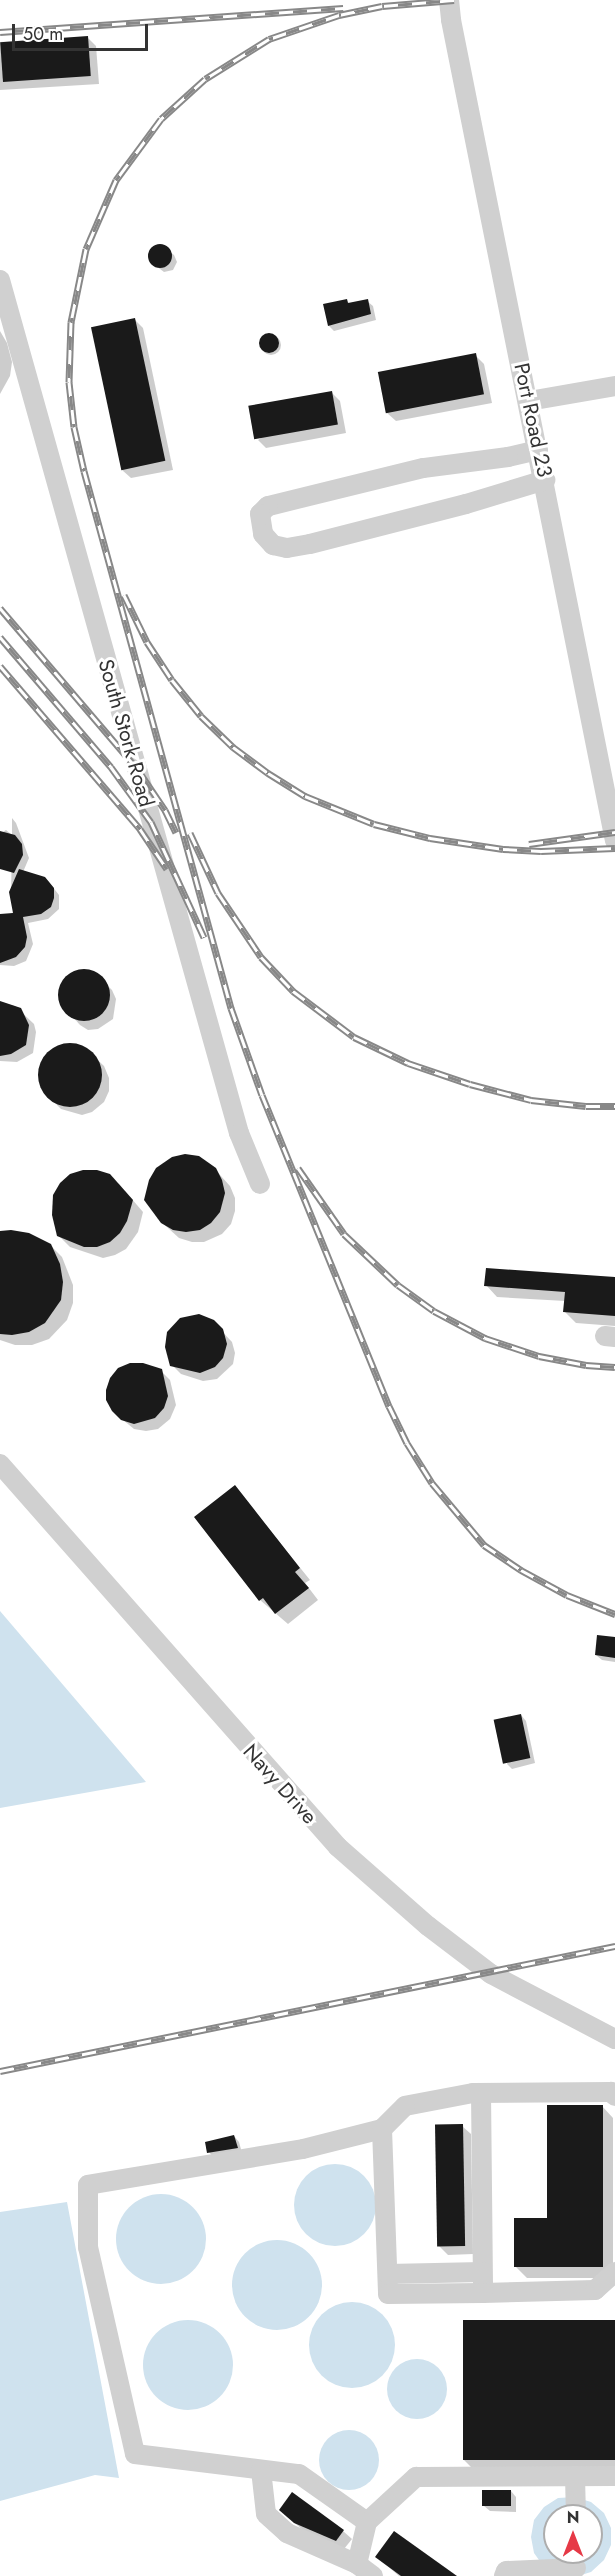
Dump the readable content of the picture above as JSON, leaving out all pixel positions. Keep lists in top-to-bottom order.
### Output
{
  "streets": {
    "street": ["Port Road 23", "South Stork Road", "Navy Drive"]
  },
  "scale_bar": "50 m",
  "north": "top"
}
